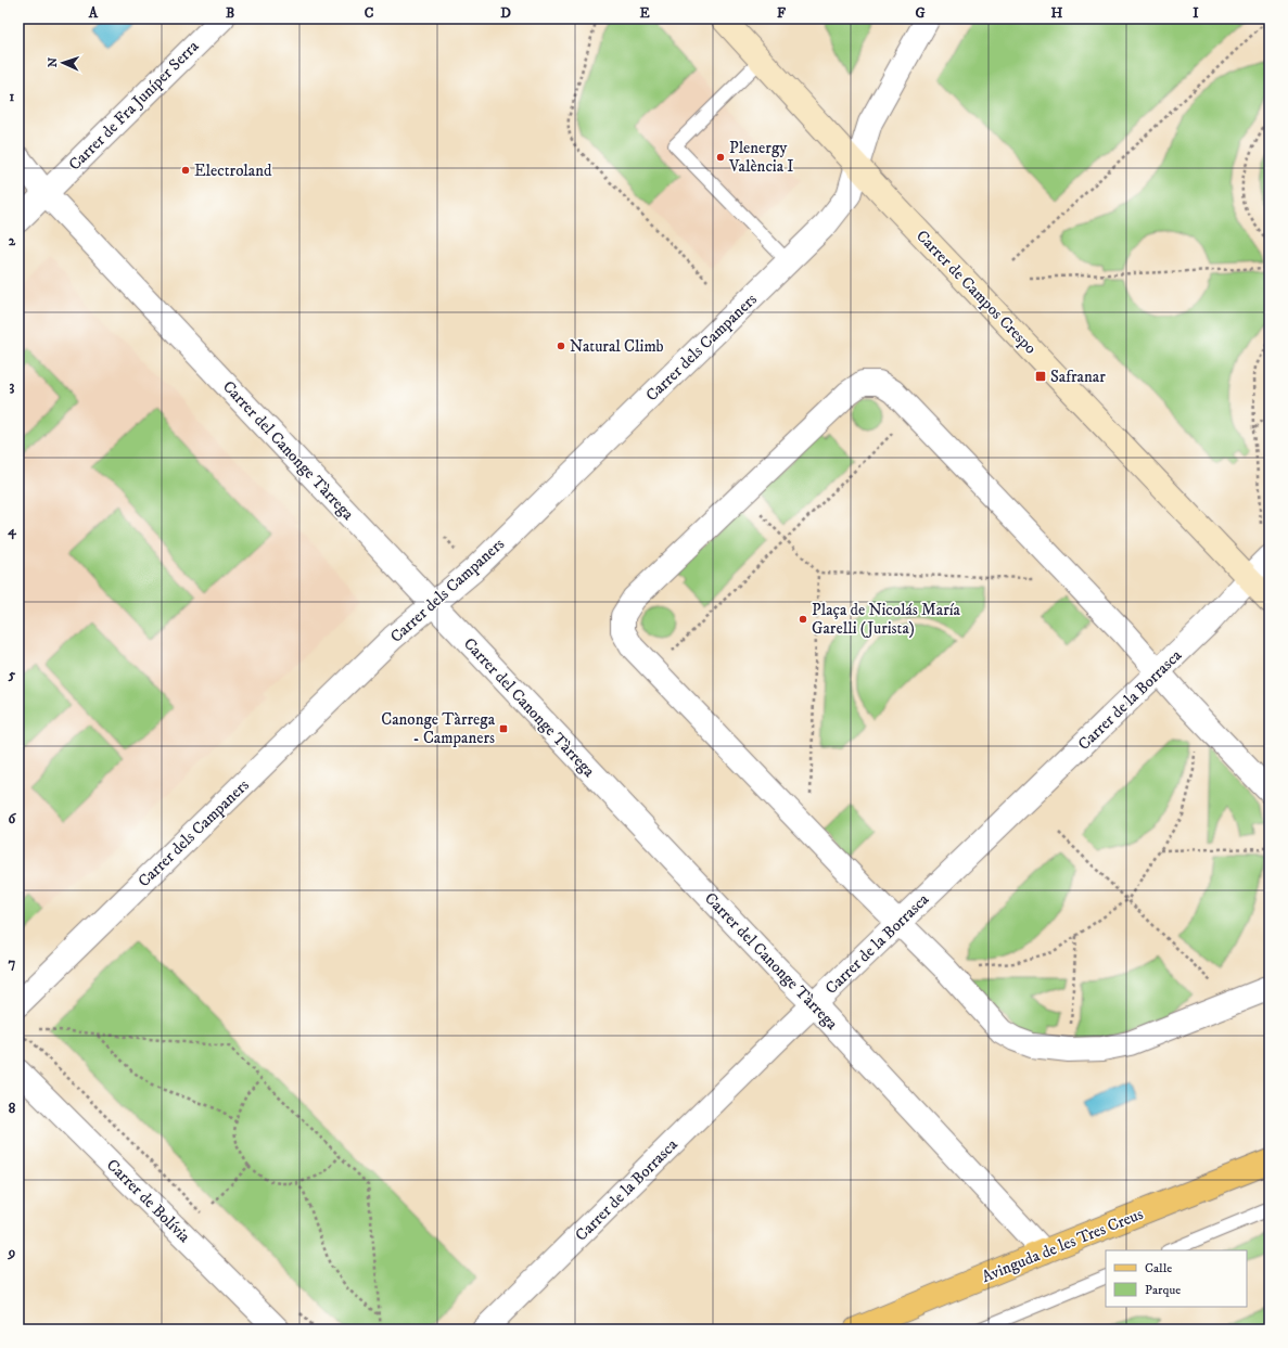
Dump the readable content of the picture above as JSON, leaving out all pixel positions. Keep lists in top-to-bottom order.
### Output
{
  "streets": {
    "main road": ["Avinguda de les Tres Creus"],
    "street": [
      "Carrer de Fra Juníper Serra",
      "Carrer de Campos Crespo",
      "Carrer dels Campaners",
      "Carrer del Canonge Tàrrega",
      "Carrer de la Borrasca",
      "Carrer de Bolívia"
    ]
  },
  "crossings": [
    ["Carrer de Fra Juníper Serra", "Carrer del Canonge Tàrrega"],
    ["Carrer de Campos Crespo", "Carrer dels Campaners"],
    ["Carrer de Campos Crespo", "Carrer de la Borrasca"],
    ["Carrer dels Campaners", "Carrer del Canonge Tàrrega"],
    ["Carrer del Canonge Tàrrega", "Carrer de la Borrasca"],
    ["Carrer del Canonge Tàrrega", "Avinguda de les Tres Creus"]
  ],
  "places": {
    "other": [
      "Plenergy València I",
      "Electroland",
      "Natural Climb",
      "Plaça de Nicolás María Garelli (Jurista)"
    ],
    "transit": ["Safranar", "Canonge Tàrrega - Campaners"]
  },
  "legend": ["Calle", "Parque"],
  "north": "left",
  "grid": {
    "columns": [
      "A",
      "B",
      "C",
      "D",
      "E",
      "F",
      "G",
      "H",
      "I"
    ],
    "rows": [
      "1",
      "2",
      "3",
      "4",
      "5",
      "6",
      "7",
      "8",
      "9"
    ]
  }
}
